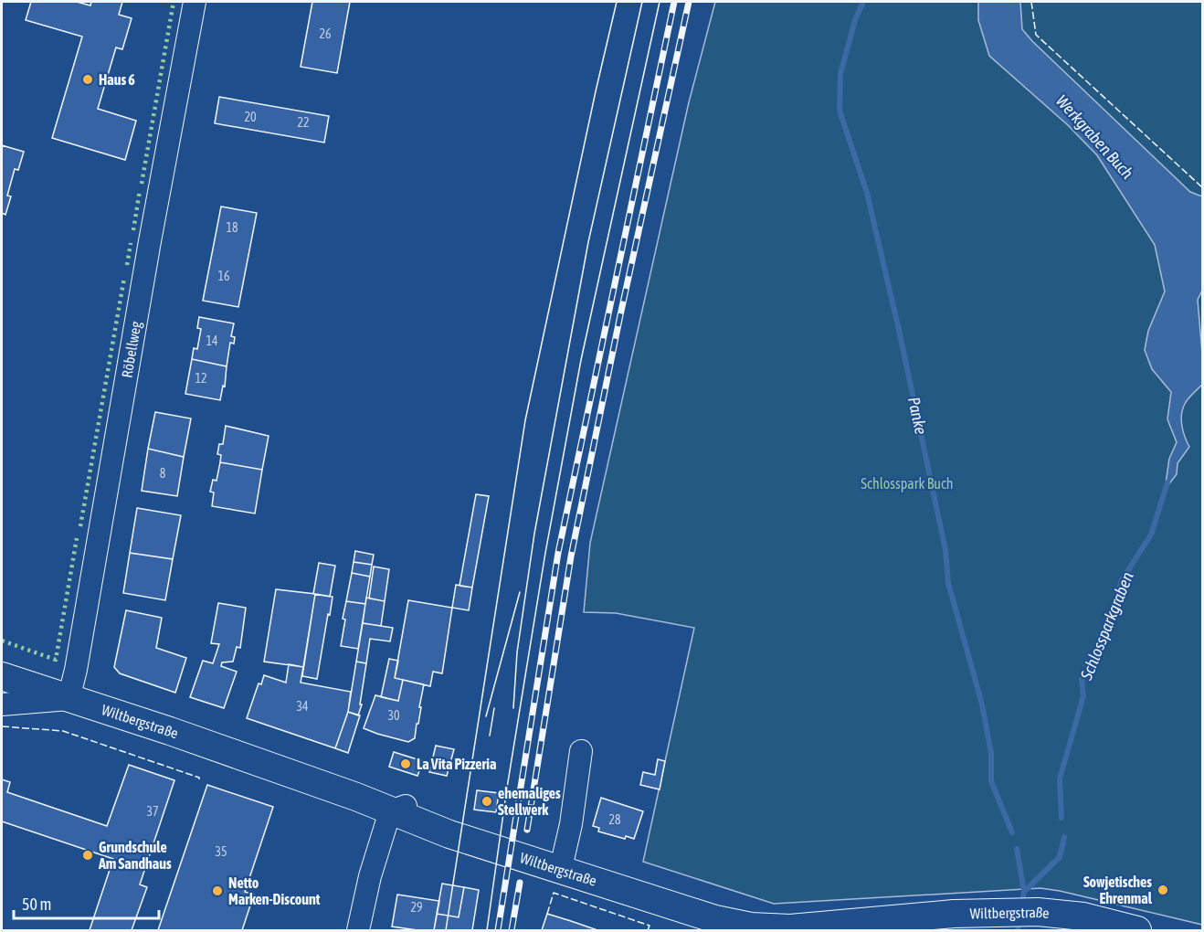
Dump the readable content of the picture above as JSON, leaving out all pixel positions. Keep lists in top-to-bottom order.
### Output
{
  "streets": {
    "main road": ["Wiltbergstraße"],
    "street": ["Röbellweg"]
  },
  "crossings": [
    ["Röbellweg", "Wiltbergstraße"]
  ],
  "water": ["Werkgraben Buch", "Panke", "Schlossparkgraben"],
  "parks": ["Schlosspark Buch"],
  "places": [
    "Haus 6",
    "La Vita Pizzeria",
    "ehemaliges Stellwerk",
    "Grundschule Am Sandhaus",
    "Sowjetisches Ehrenmal",
    "Netto Marken-Discount"
  ],
  "house_numbers": [
    "26",
    "20",
    "22",
    "18",
    "16",
    "14",
    "12",
    "8",
    "34",
    "30",
    "37",
    "28",
    "35",
    "29"
  ],
  "scale_bar": "50 m"
}
